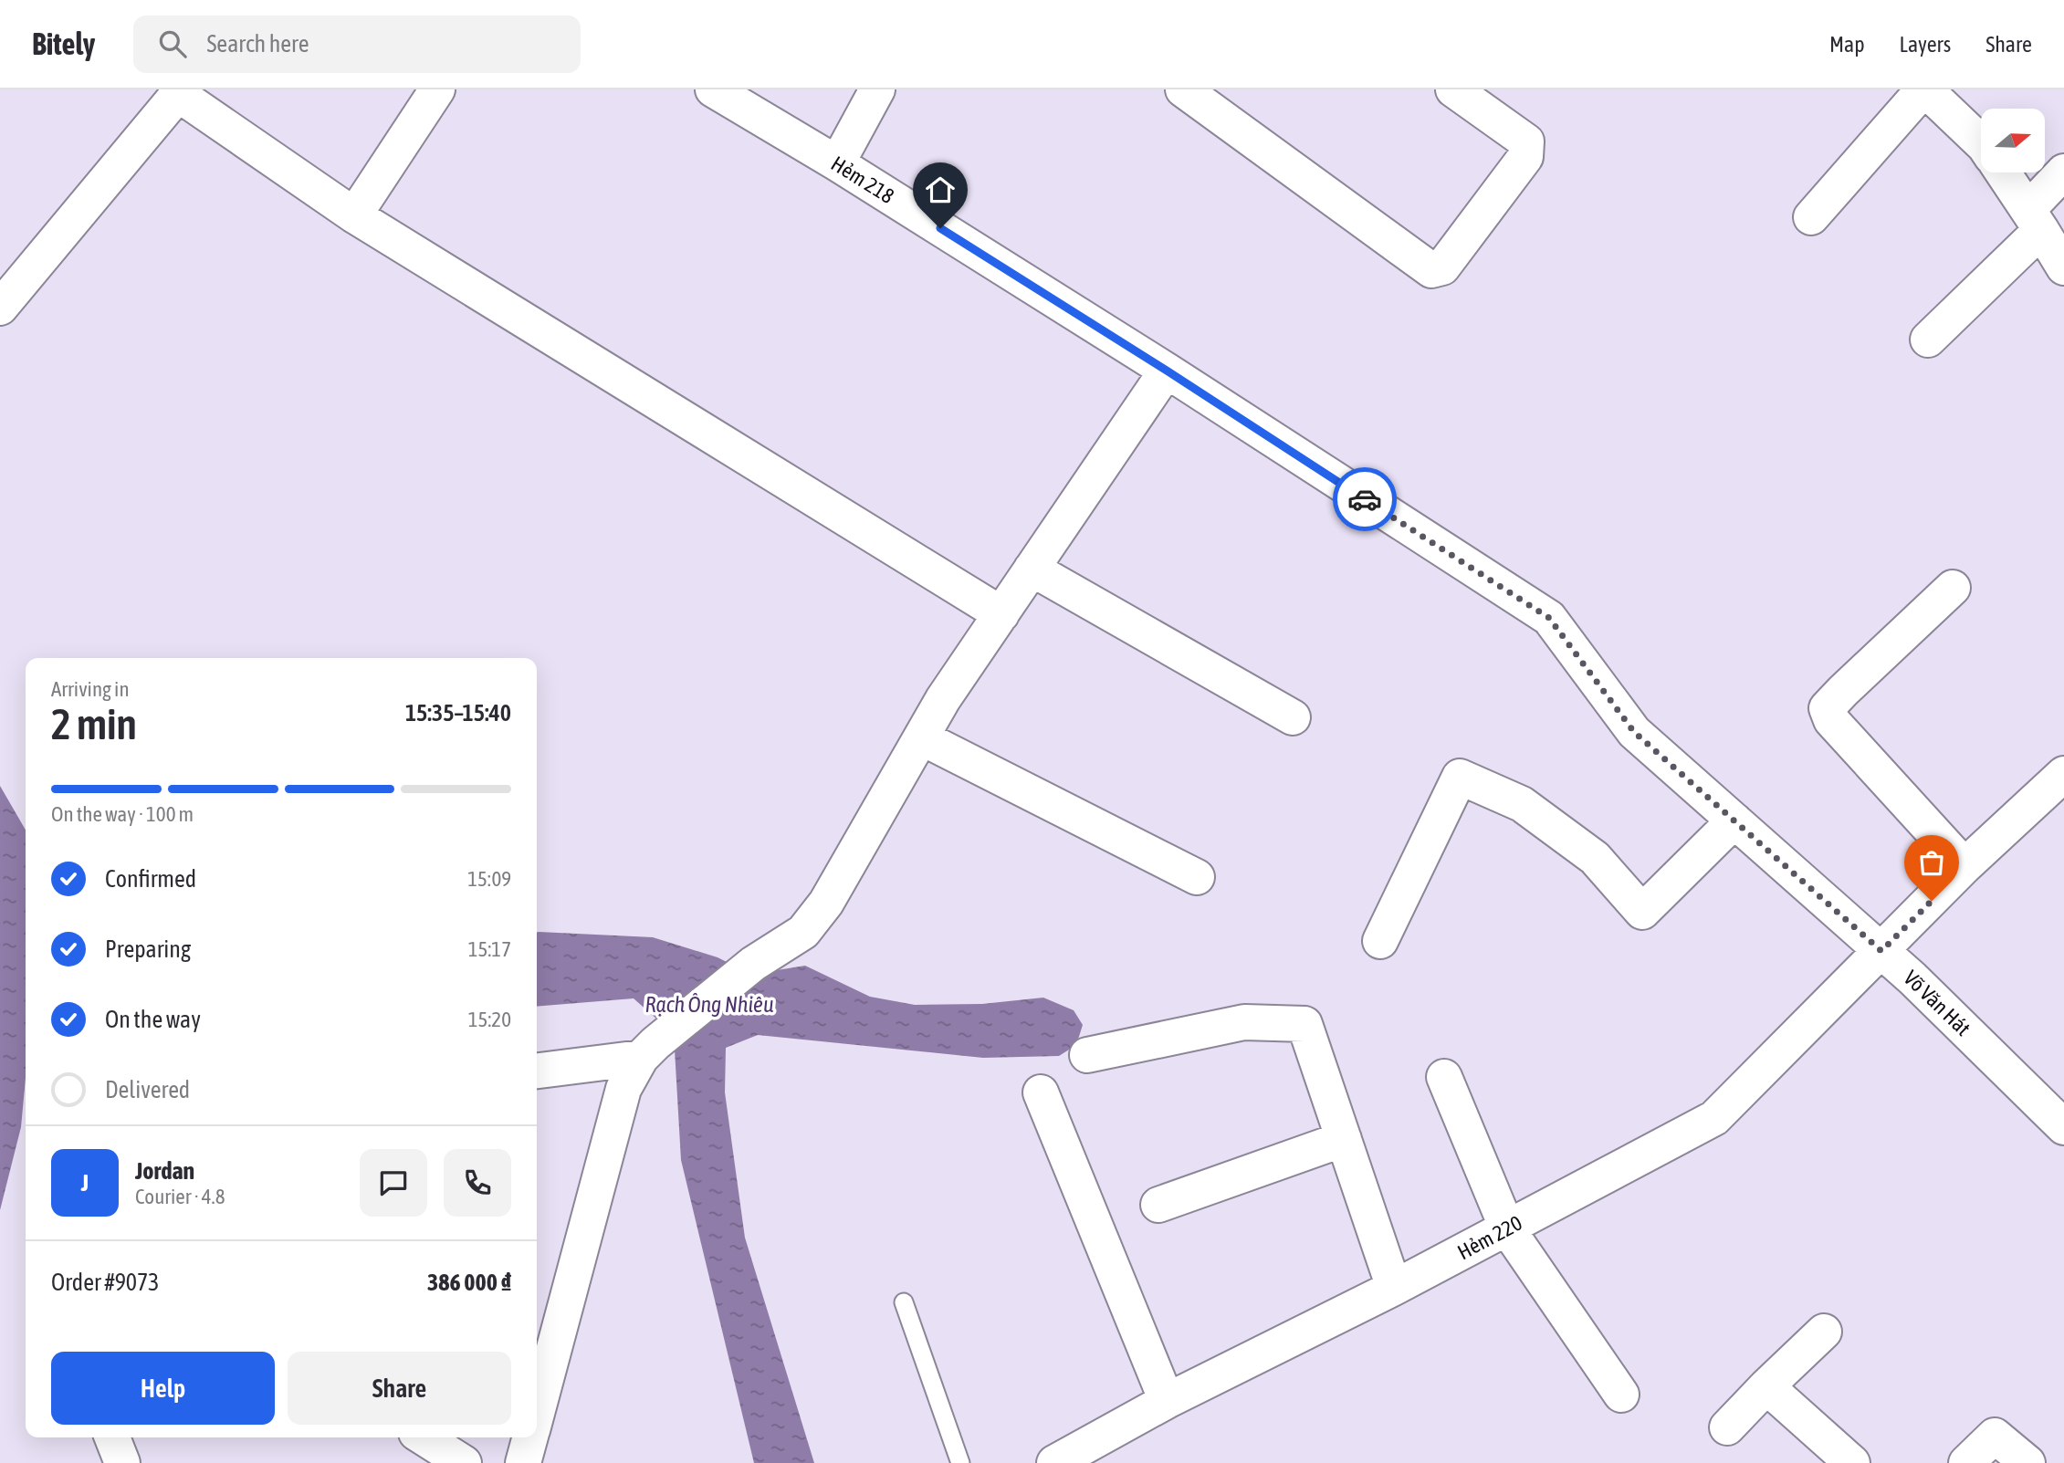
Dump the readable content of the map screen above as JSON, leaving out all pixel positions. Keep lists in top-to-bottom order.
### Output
{
  "streets": {
    "street": ["Hẻm 218", "Võ Văn Hát", "Hẻm 220"]
  },
  "crossings": [
    ["Hẻm 218", "Võ Văn Hát"],
    ["Hẻm 218", "Hẻm 220"],
    ["Võ Văn Hát", "Hẻm 220"]
  ],
  "water": ["Rạch Ông Nhiêu"],
  "north": "right",
  "page": {
    "header": "Bitely",
    "search": "Search here",
    "nav": ["Map", "Layers", "Share"],
    "heading": ["2 min", "Arriving in", "15:35–15:40"],
    "panel": [
      "Jordan",
      "Courier · 4.8",
      "Order #9073",
      "386 000 ₫"
    ],
    "bar": "On the way · 100 m",
    "list": [
      ["Confirmed", "15:09"],
      ["Preparing", "15:17"],
      ["On the way", "15:20"],
      "Delivered"
    ],
    "round": "J",
    "buttons": ["Help", "Share"]
  }
}
